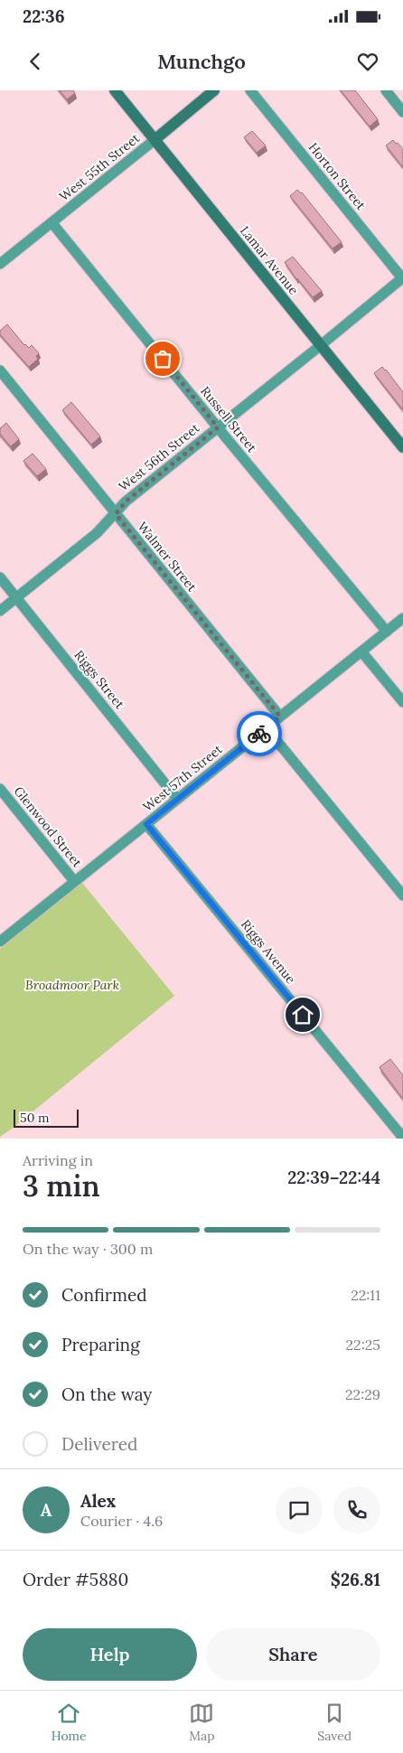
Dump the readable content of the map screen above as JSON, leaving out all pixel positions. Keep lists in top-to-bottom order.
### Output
{
  "streets": {
    "street": [
      "West 55th Street",
      "Horton Street",
      "Lamar Avenue",
      "Russell Street",
      "West 56th Street",
      "Walmer Street",
      "Riggs Street",
      "West 57th Street",
      "Glenwood Street",
      "Riggs Avenue"
    ]
  },
  "crossings": [
    ["West 55th Street", "Lamar Avenue"],
    ["West 55th Street", "Russell Street"],
    ["Horton Street", "West 56th Street"],
    ["Lamar Avenue", "West 56th Street"],
    ["Russell Street", "West 56th Street"],
    ["Russell Street", "West 57th Street"],
    ["West 56th Street", "Walmer Street"],
    ["West 56th Street", "Riggs Street"],
    ["Walmer Street", "West 57th Street"],
    ["Riggs Street", "West 57th Street"],
    ["West 57th Street", "Glenwood Street"],
    ["West 57th Street", "Riggs Avenue"]
  ],
  "parks": ["Broadmoor Park"],
  "scale_bar": "50 m",
  "page": {
    "status": "22:36",
    "header": "Munchgo",
    "scale": "50 m",
    "heading": ["3 min", "Arriving in", "22:39–22:44"],
    "panel": [
      "Alex",
      "Courier · 4.6",
      "Order #5880",
      "$26.81"
    ],
    "bar": "On the way · 300 m",
    "list": [
      ["Confirmed", "22:11"],
      ["Preparing", "22:25"],
      ["On the way", "22:29"],
      "Delivered"
    ],
    "round": "A",
    "buttons": ["Help", "Share"],
    "tabs": ["Home", "Map", "Saved"]
  }
}
